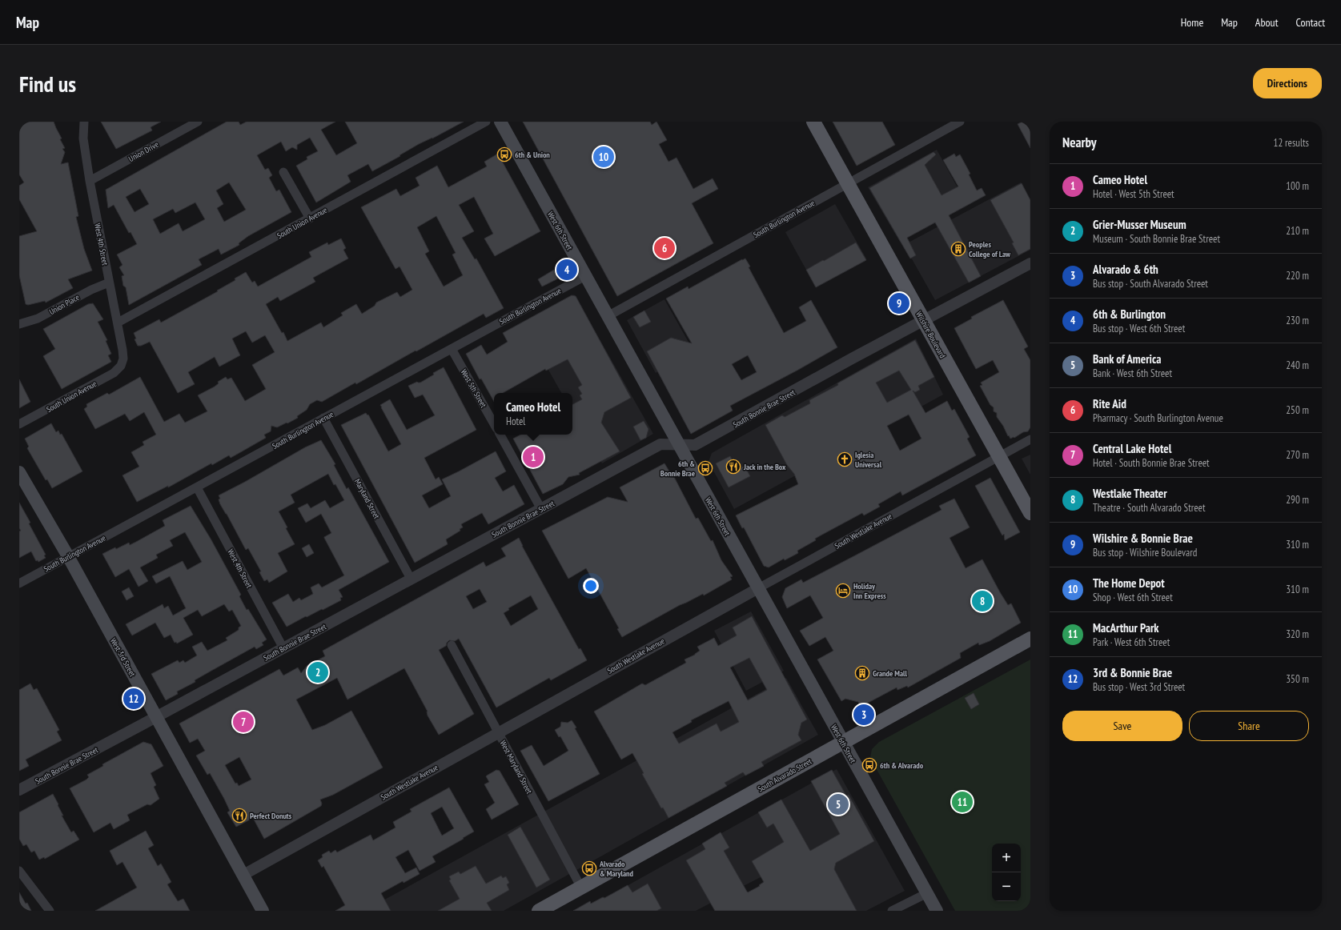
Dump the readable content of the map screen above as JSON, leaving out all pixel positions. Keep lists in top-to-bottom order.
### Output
{
  "streets": {
    "main road": [
      "West 6th Street",
      "Wilshire Boulevard",
      "West 3rd Street",
      "South Alvarado Street"
    ],
    "street": [
      "Union Drive",
      "South Burlington Avenue",
      "South Union Avenue",
      "West 4th Street",
      "Union Place",
      "West 5th Street",
      "South Bonnie Brae Street",
      "Maryland Street",
      "South Westlake Avenue",
      "West Maryland Street"
    ]
  },
  "crossings": [
    ["Union Drive", "West 4th Street"],
    ["South Burlington Avenue", "West 6th Street"],
    ["South Burlington Avenue", "West 4th Street"],
    ["South Burlington Avenue", "Wilshire Boulevard"],
    ["South Burlington Avenue", "West 5th Street"],
    ["South Burlington Avenue", "Maryland Street"],
    ["South Burlington Avenue", "West 3rd Street"],
    ["South Union Avenue", "West 4th Street"],
    ["West 6th Street", "South Bonnie Brae Street"],
    ["West 6th Street", "South Westlake Avenue"],
    ["West 6th Street", "South Alvarado Street"],
    ["West 4th Street", "Union Place"],
    ["West 4th Street", "South Bonnie Brae Street"],
    ["Wilshire Boulevard", "South Bonnie Brae Street"],
    ["Wilshire Boulevard", "South Westlake Avenue"],
    ["South Bonnie Brae Street", "Maryland Street"],
    ["South Bonnie Brae Street", "West 3rd Street"],
    ["South Westlake Avenue", "West 3rd Street"],
    ["South Westlake Avenue", "West Maryland Street"],
    ["West Maryland Street", "South Alvarado Street"]
  ],
  "places": {
    "bus stop": [
      "6th & Union",
      "6th & Bonnie Brae",
      "6th & Alvarado",
      "Alvarado & Maryland"
    ],
    "building": ["Peoples College of Law", "Grande Mall"],
    "church": ["Iglesia Universal"],
    "restaurant": ["Jack in the Box", "Perfect Donuts"],
    "hotel": ["Holiday Inn Express"]
  },
  "page": {
    "header": "Map",
    "nav": [
      "Home",
      "Map",
      "About",
      "Contact"
    ],
    "buttons": [
      "Directions",
      ["Save", "Share"]
    ],
    "title": "Find us",
    "heading": ["Nearby", "12 results"],
    "pins": [
      "10",
      "6",
      "4",
      "9",
      "1",
      "8",
      "2",
      "12",
      "3",
      "7",
      "11",
      "5"
    ],
    "list": [
      {
        "mark": "1",
        "name": "Cameo Hotel",
        "note": "Hotel · West 5th Street",
        "value": "100 m"
      },
      {
        "mark": "2",
        "name": "Grier-Musser Museum",
        "note": "Museum · South Bonnie Brae Street",
        "value": "210 m"
      },
      {
        "mark": "3",
        "name": "Alvarado & 6th",
        "note": "Bus stop · South Alvarado Street",
        "value": "220 m"
      },
      {
        "mark": "4",
        "name": "6th & Burlington",
        "note": "Bus stop · West 6th Street",
        "value": "230 m"
      },
      {
        "mark": "5",
        "name": "Bank of America",
        "note": "Bank · West 6th Street",
        "value": "240 m"
      },
      {
        "mark": "6",
        "name": "Rite Aid",
        "note": "Pharmacy · South Burlington Avenue",
        "value": "250 m"
      },
      {
        "mark": "7",
        "name": "Central Lake Hotel",
        "note": "Hotel · South Bonnie Brae Street",
        "value": "270 m"
      },
      {
        "mark": "8",
        "name": "Westlake Theater",
        "note": "Theatre · South Alvarado Street",
        "value": "290 m"
      },
      {
        "mark": "9",
        "name": "Wilshire & Bonnie Brae",
        "note": "Bus stop · Wilshire Boulevard",
        "value": "310 m"
      },
      {
        "mark": "10",
        "name": "The Home Depot",
        "note": "Shop · West 6th Street",
        "value": "310 m"
      },
      {
        "mark": "11",
        "name": "MacArthur Park",
        "note": "Park · West 6th Street",
        "value": "320 m"
      },
      {
        "mark": "12",
        "name": "3rd & Bonnie Brae",
        "note": "Bus stop · West 3rd Street",
        "value": "350 m"
      }
    ],
    "popup": ["Cameo Hotel", "Hotel"],
    "map_buttons": ["+", "−"]
  }
}
